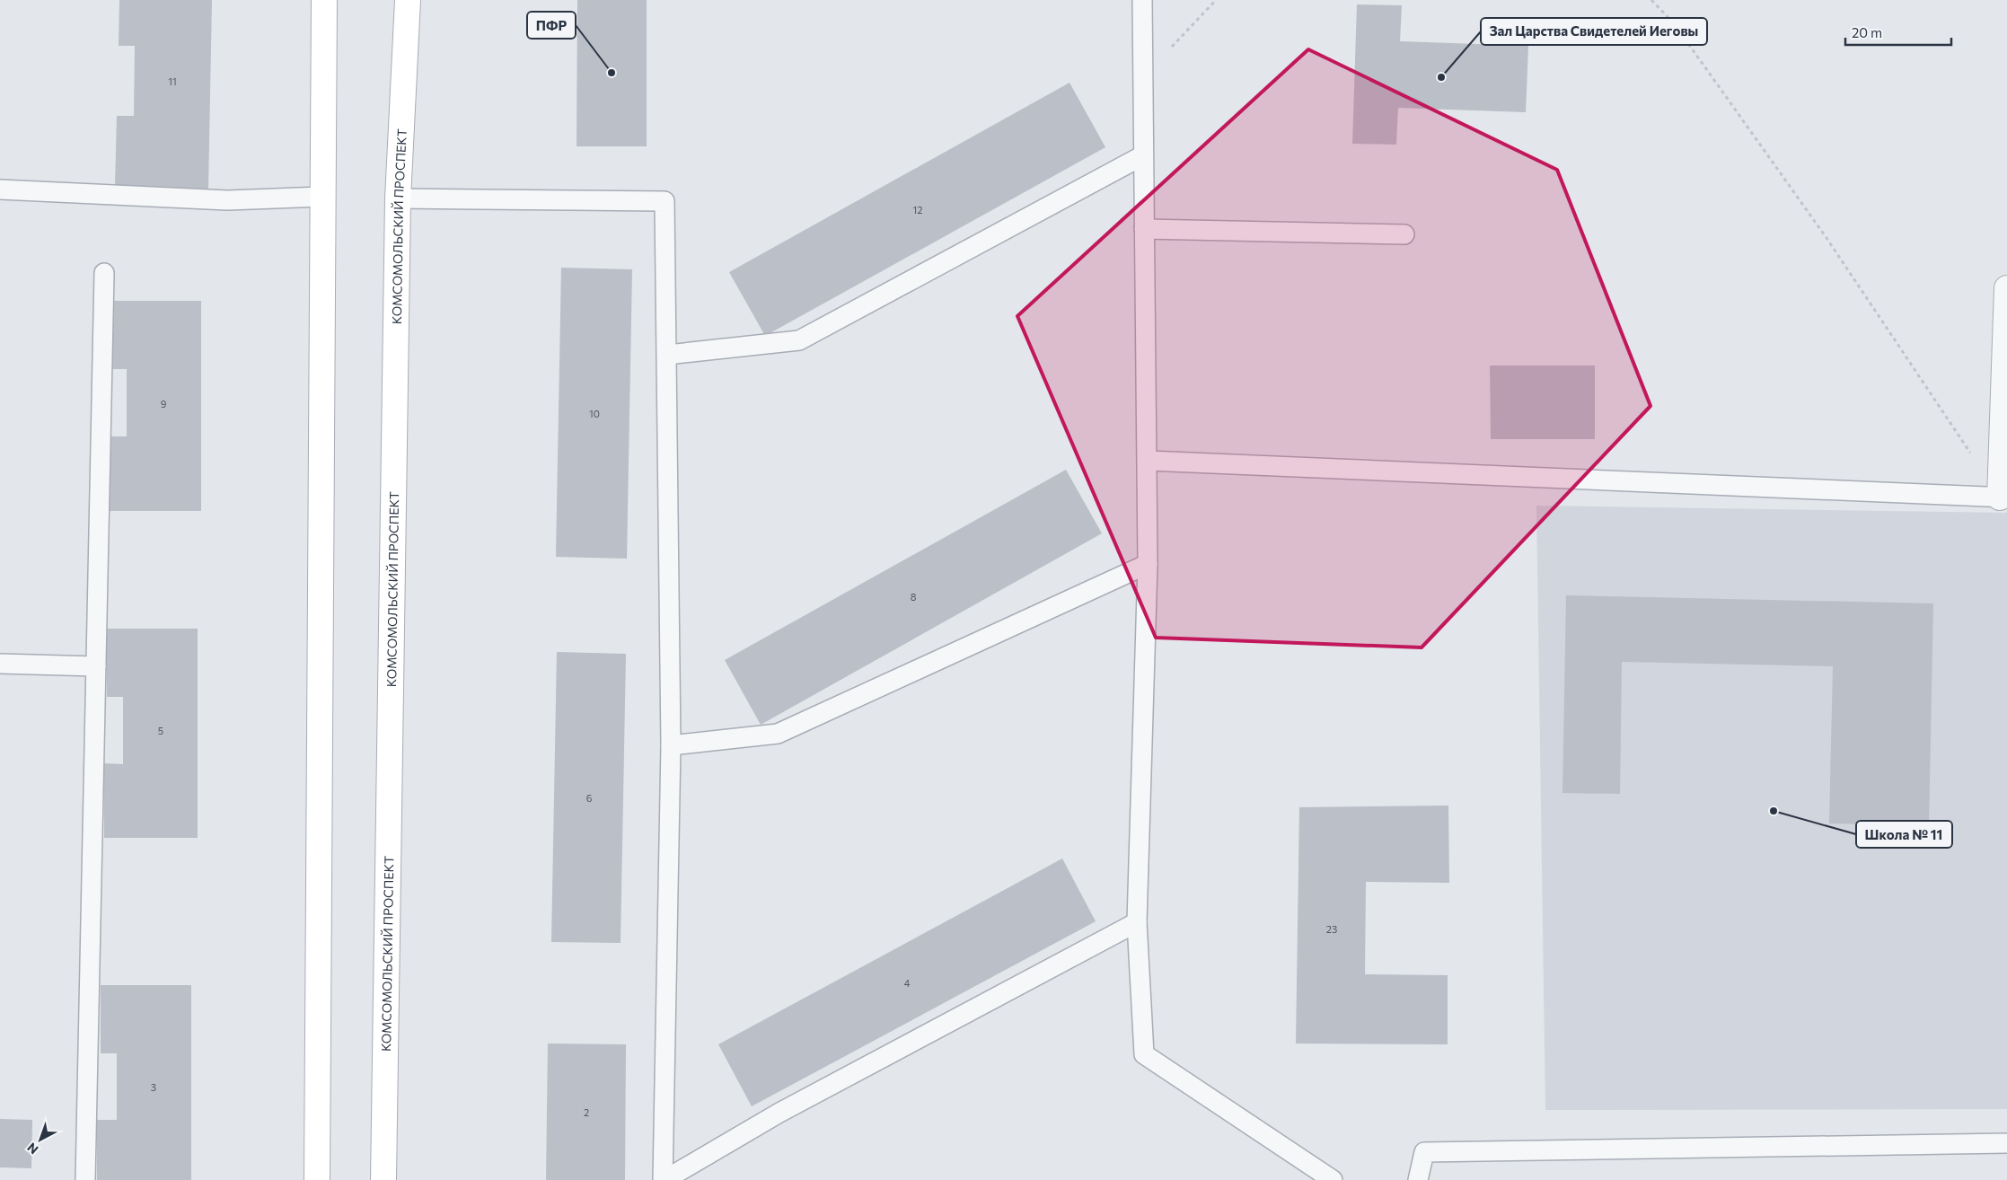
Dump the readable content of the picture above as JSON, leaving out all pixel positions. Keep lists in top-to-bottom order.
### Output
{
  "streets": {
    "main road": ["КОМСОМОЛЬСКИЙ ПРОСПЕКТ"]
  },
  "places": ["ПФР", "Зал Царства Свидетелей Иеговы", "Школа № 11"],
  "house_numbers": [
    "11",
    "12",
    "9",
    "10",
    "8",
    "5",
    "6",
    "23",
    "4",
    "3",
    "2"
  ],
  "scale_bar": "20 m",
  "north": "bottom left"
}
